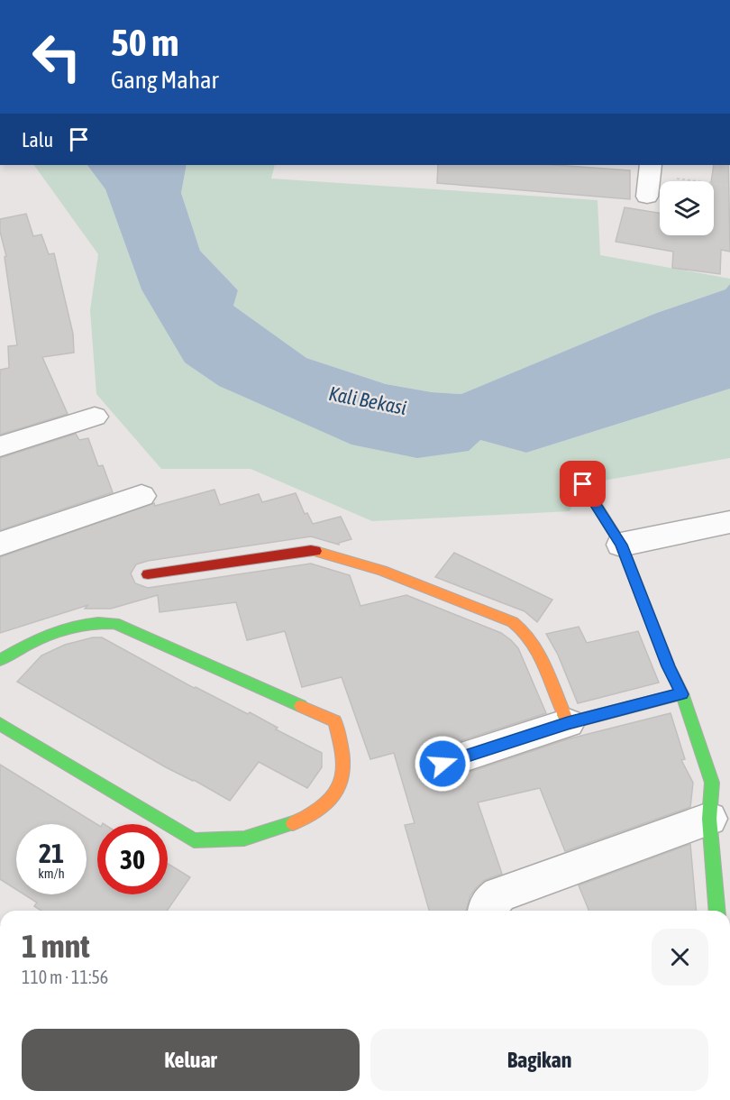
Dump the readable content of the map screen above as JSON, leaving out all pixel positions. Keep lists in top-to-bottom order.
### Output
{
  "water": ["Kali Bekasi"],
  "page": {
    "turn": ["50 m", "Gang Mahar"],
    "then": "Lalu",
    "speed": "21 km/h",
    "limit": "30",
    "heading": ["1 mnt", "110 m · 11:56"],
    "buttons": ["Keluar", "Bagikan"]
  }
}
